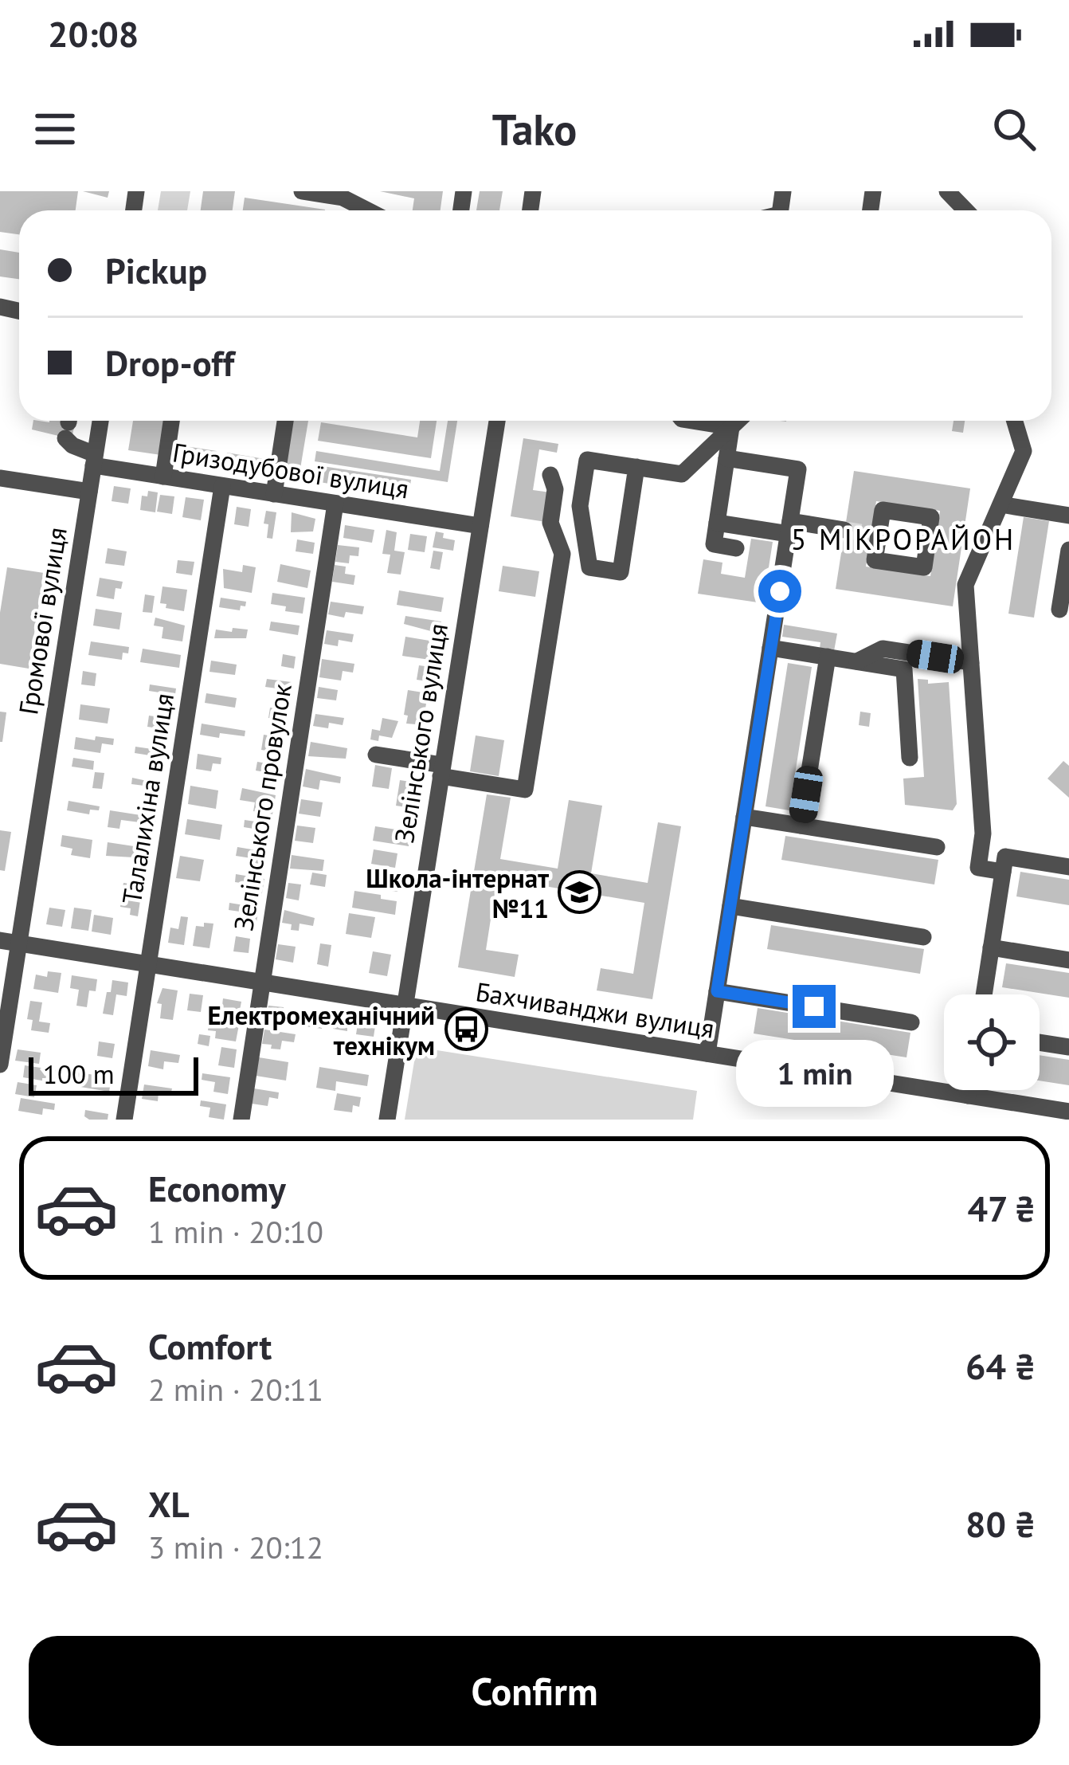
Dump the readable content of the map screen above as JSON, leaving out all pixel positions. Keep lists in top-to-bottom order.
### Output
{
  "streets": {
    "street": [
      "Гризодубової вулиця",
      "Громової вулиця",
      "Зелінського вулиця",
      "Талалихіна вулиця",
      "Зелінського провулок",
      "Бахчиванджи вулиця"
    ]
  },
  "crossings": [
    ["Гризодубової вулиця", "Громової вулиця"],
    ["Гризодубової вулиця", "Зелінського вулиця"],
    ["Гризодубової вулиця", "Талалихіна вулиця"],
    ["Гризодубової вулиця", "Зелінського провулок"],
    ["Громової вулиця", "Бахчиванджи вулиця"],
    ["Зелінського вулиця", "Бахчиванджи вулиця"],
    ["Талалихіна вулиця", "Бахчиванджи вулиця"],
    ["Зелінського провулок", "Бахчиванджи вулиця"]
  ],
  "districts": ["5 МІКРОРАЙОН"],
  "places": {
    "school or university": ["Школа-інтернат №11"],
    "bus stop": ["Електромеханічний технікум"]
  },
  "scale_bar": "100 m",
  "page": {
    "status": "20:08",
    "header": "Tako",
    "banner": ["Pickup", "Drop-off"],
    "bubble": "1 min",
    "scale": "100 m",
    "list": [
      {
        "name": "Economy",
        "note": "1 min · 20:10",
        "value": "47 ₴"
      },
      {
        "name": "Comfort",
        "note": "2 min · 20:11",
        "value": "64 ₴"
      },
      {
        "name": "XL",
        "note": "3 min · 20:12",
        "value": "80 ₴"
      }
    ],
    "buttons": "Confirm"
  }
}
